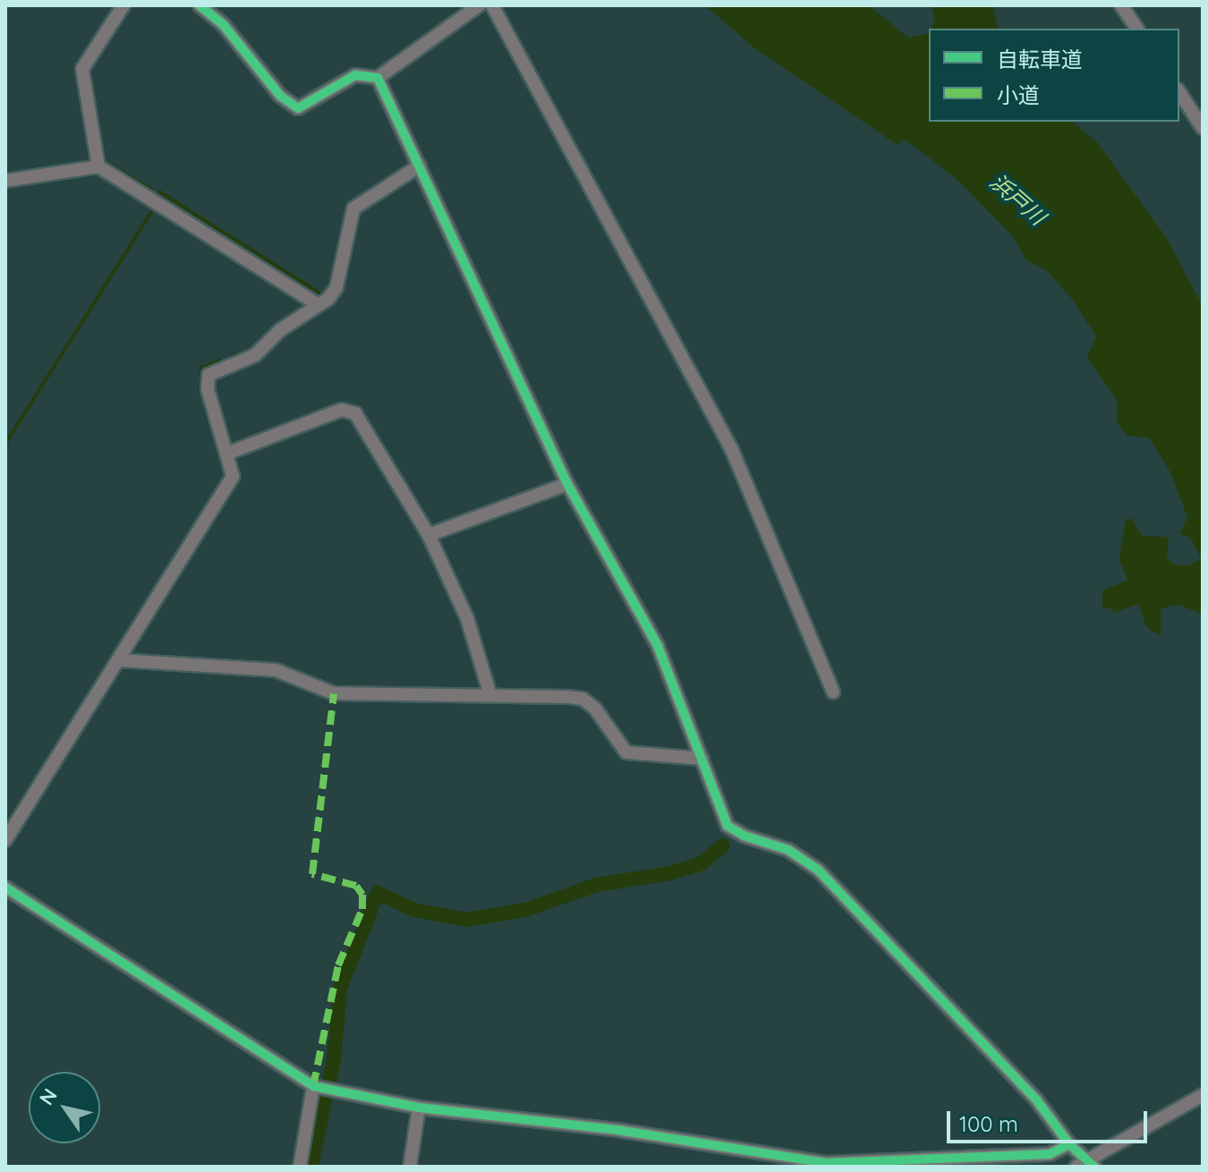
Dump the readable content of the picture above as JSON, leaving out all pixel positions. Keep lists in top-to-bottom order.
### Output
{
  "water": ["浜戸川"],
  "legend": ["自転車道", "小道"],
  "scale_bar": "100 m",
  "north": "top left"
}
